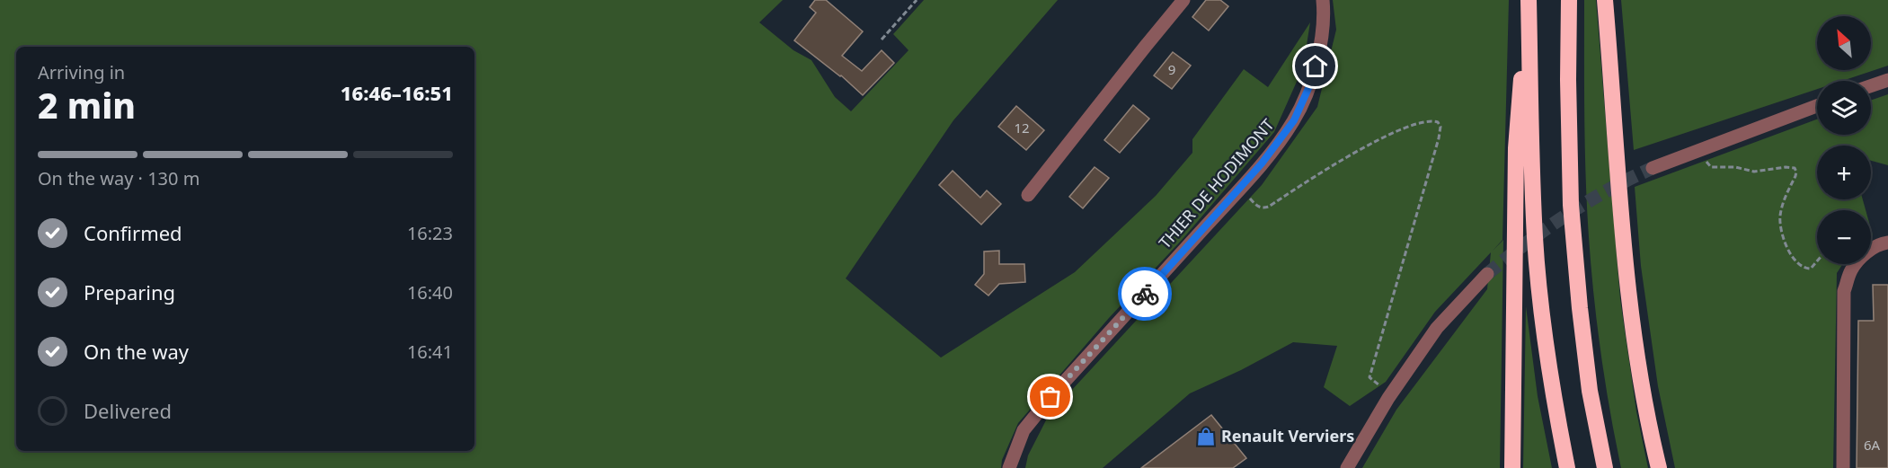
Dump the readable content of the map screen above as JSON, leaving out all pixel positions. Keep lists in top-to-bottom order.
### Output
{
  "streets": {
    "street": ["THIER DE HODIMONT"]
  },
  "places": {
    "shop": ["Renault Verviers"]
  },
  "house_numbers": ["9", "12", "6A"],
  "north": "top left",
  "page": {
    "map_buttons": ["+", "−"],
    "heading": ["2 min", "Arriving in", "16:46–16:51"],
    "bar": "On the way · 130 m",
    "list": [
      ["Confirmed", "16:23"],
      ["Preparing", "16:40"],
      ["On the way", "16:41"],
      "Delivered"
    ]
  }
}
